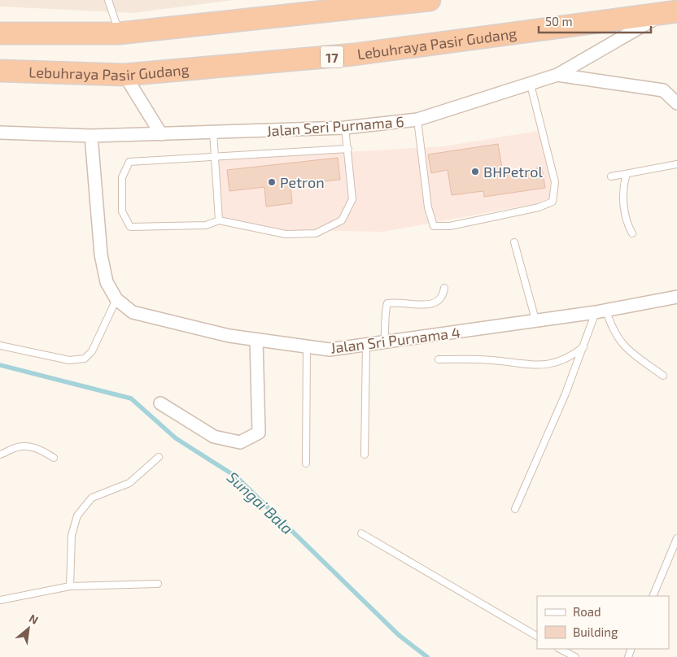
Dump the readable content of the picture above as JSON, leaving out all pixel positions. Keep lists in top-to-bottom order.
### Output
{
  "streets": {
    "highway": ["Lebuhraya Pasir Gudang", "17"],
    "street": ["Jalan Seri Purnama 6", "Jalan Sri Purnama 4"]
  },
  "crossings": [
    ["Jalan Seri Purnama 6", "Jalan Sri Purnama 4"]
  ],
  "water": ["Sungai Bala"],
  "places": ["BHPetrol", "Petron"],
  "legend": ["Road", "Building"],
  "scale_bar": "50 m",
  "north": "top right"
}
